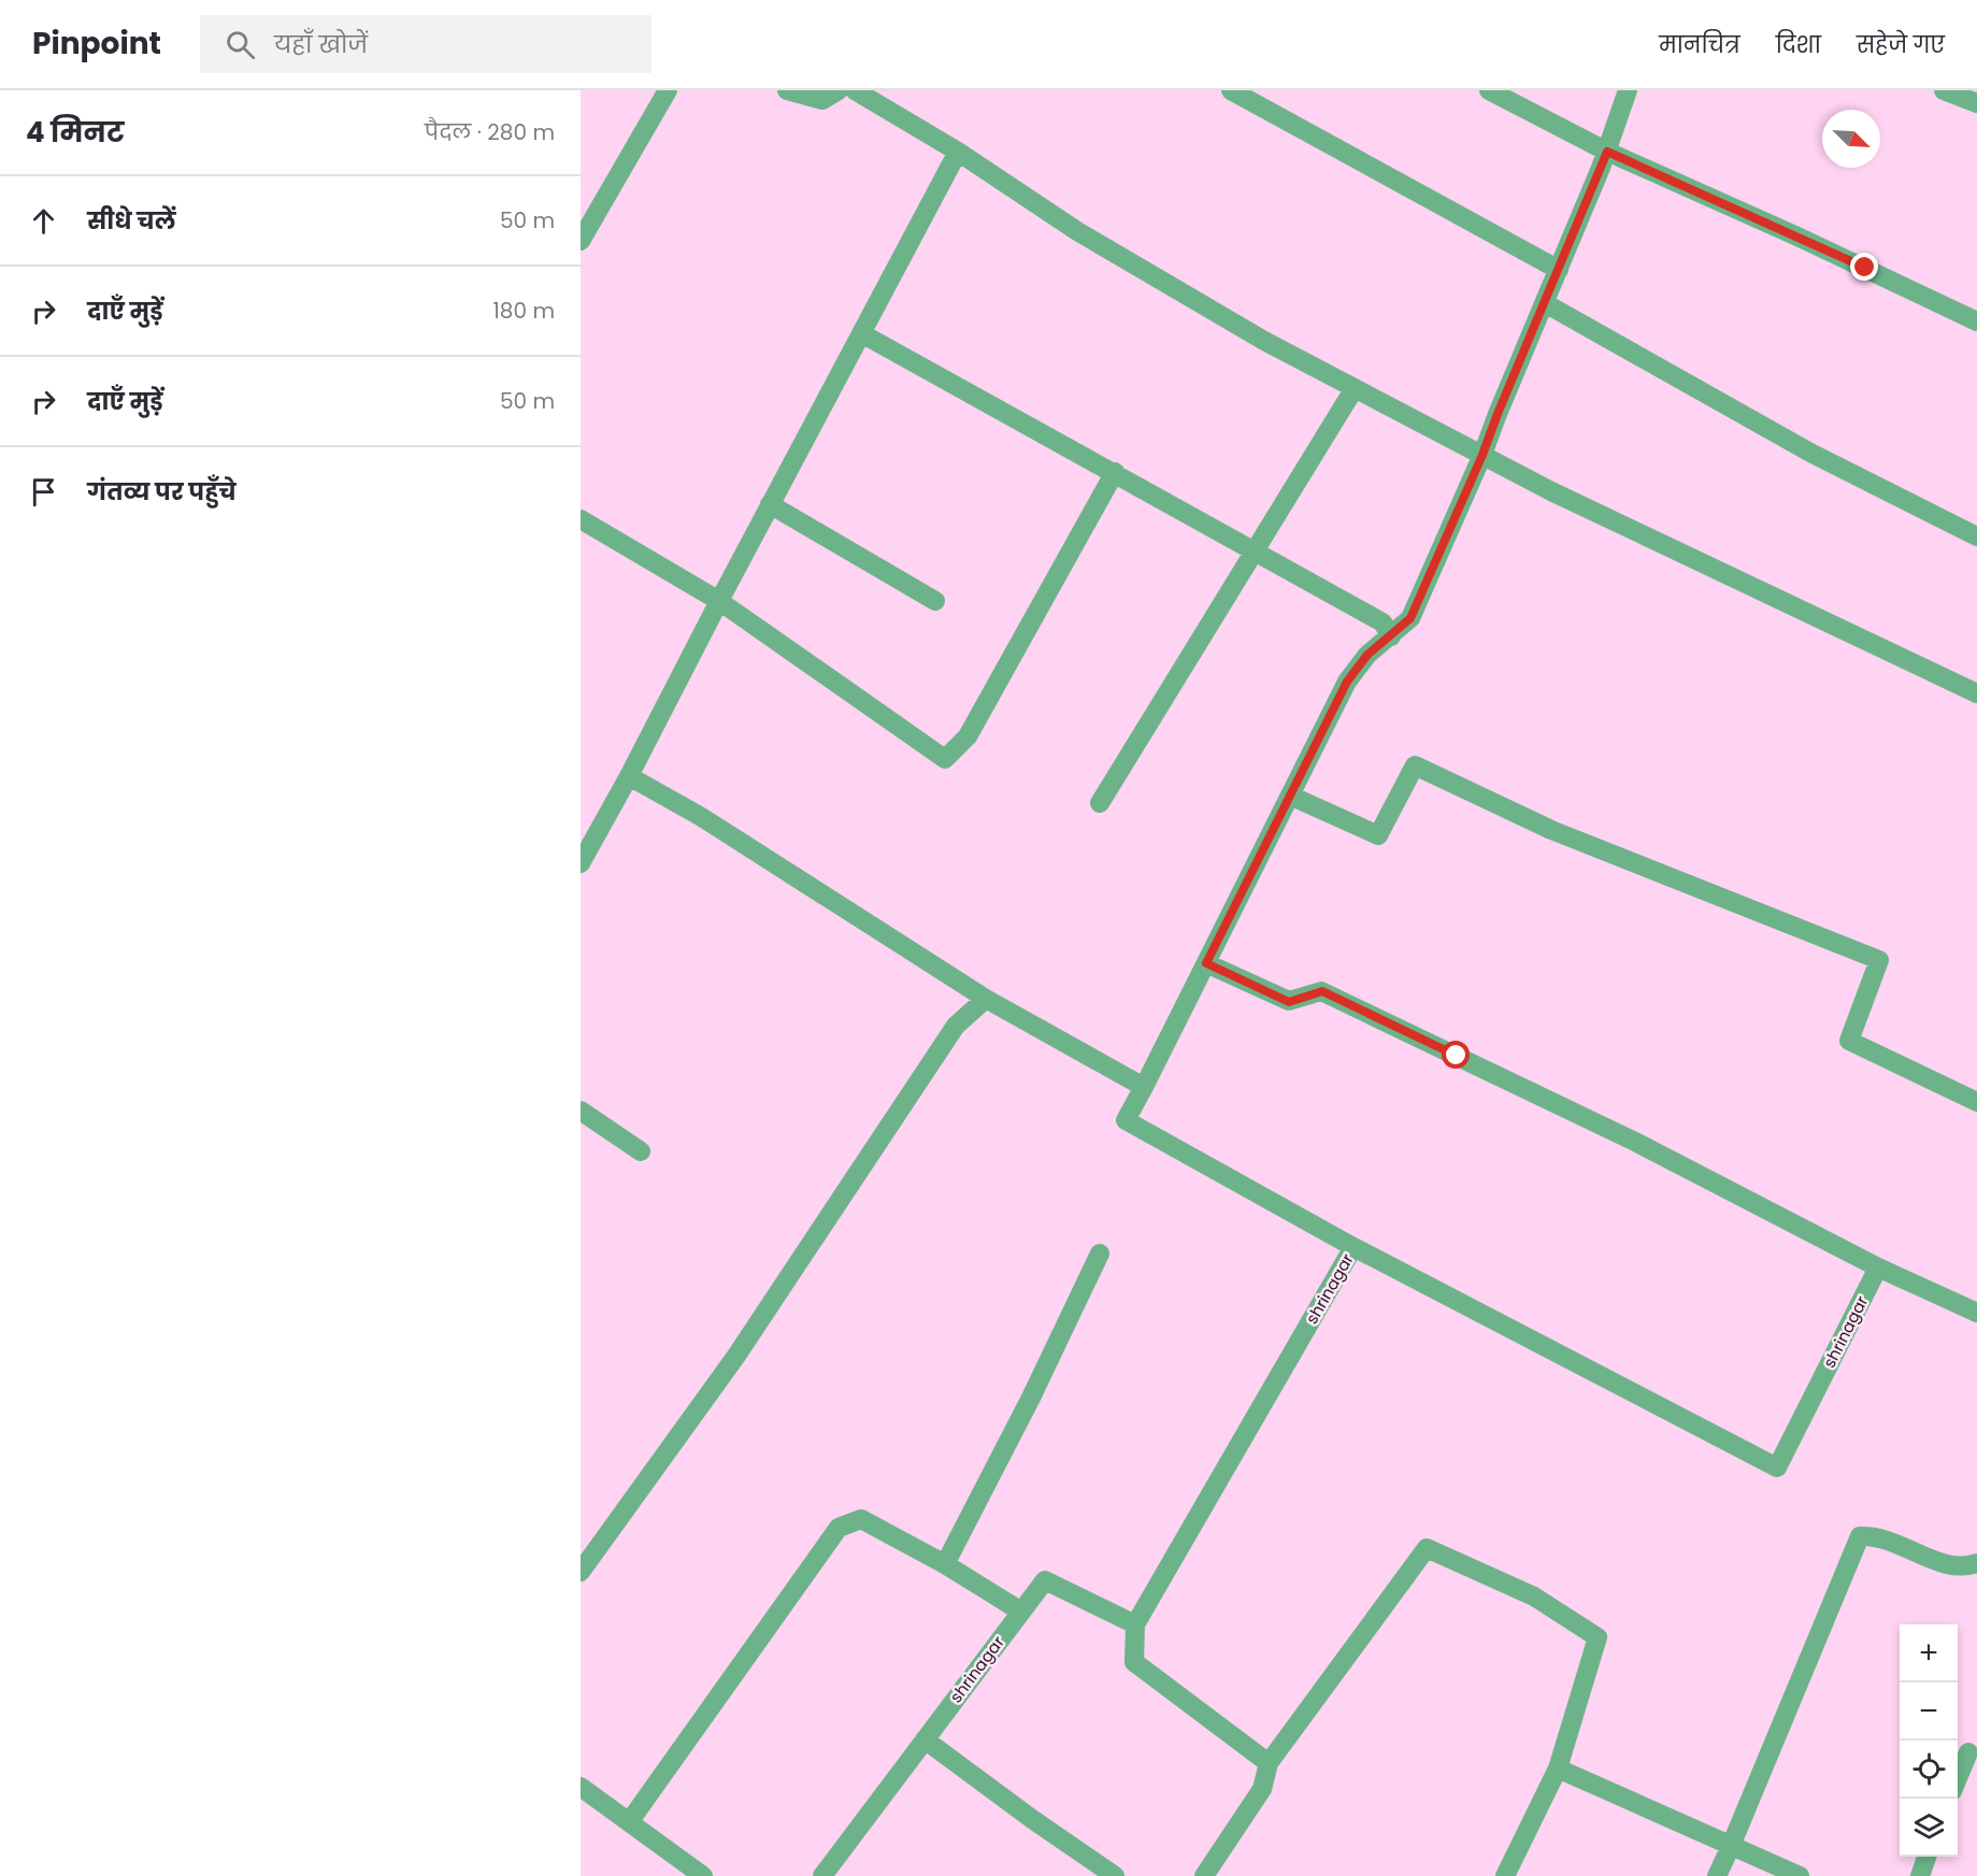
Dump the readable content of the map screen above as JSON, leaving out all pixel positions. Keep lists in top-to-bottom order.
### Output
{
  "streets": {
    "street": ["shrinagar"]
  },
  "north": "bottom right",
  "page": {
    "header": "Pinpoint",
    "search": "यहाँ खोजें",
    "nav": ["मानचित्र", "दिशा", "सहेजे गए"],
    "heading": ["4 मिनट", "पैदल · 280 m"],
    "list": [
      ["सीधे चलें", "50 m"],
      ["दाएँ मुड़ें", "180 m"],
      ["दाएँ मुड़ें", "50 m"],
      "गंतव्य पर पहुँचे"
    ],
    "map_buttons": ["+", "−"]
  }
}
